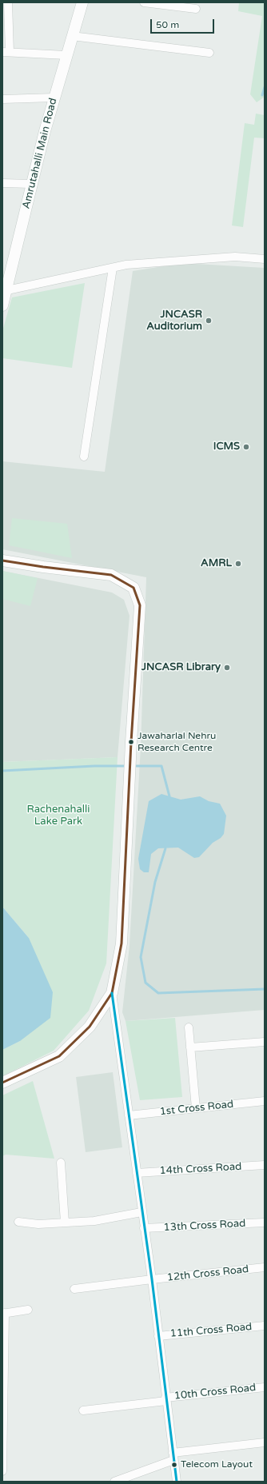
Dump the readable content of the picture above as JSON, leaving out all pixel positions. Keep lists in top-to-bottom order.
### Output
{
  "streets": {
    "street": [
      "Amrutahalli Main Road",
      "1st Cross Road",
      "14th Cross Road",
      "13th Cross Road",
      "12th Cross Road",
      "11th Cross Road",
      "10th Cross Road"
    ]
  },
  "parks": ["Rachenahalli Lake Park"],
  "places": [
    "JNCASR Auditorium",
    "ICMS",
    "AMRL",
    "JNCASR Library",
    "Jawaharlal Nehru Research Centre",
    "Telecom Layout"
  ],
  "scale_bar": "50 m"
}
